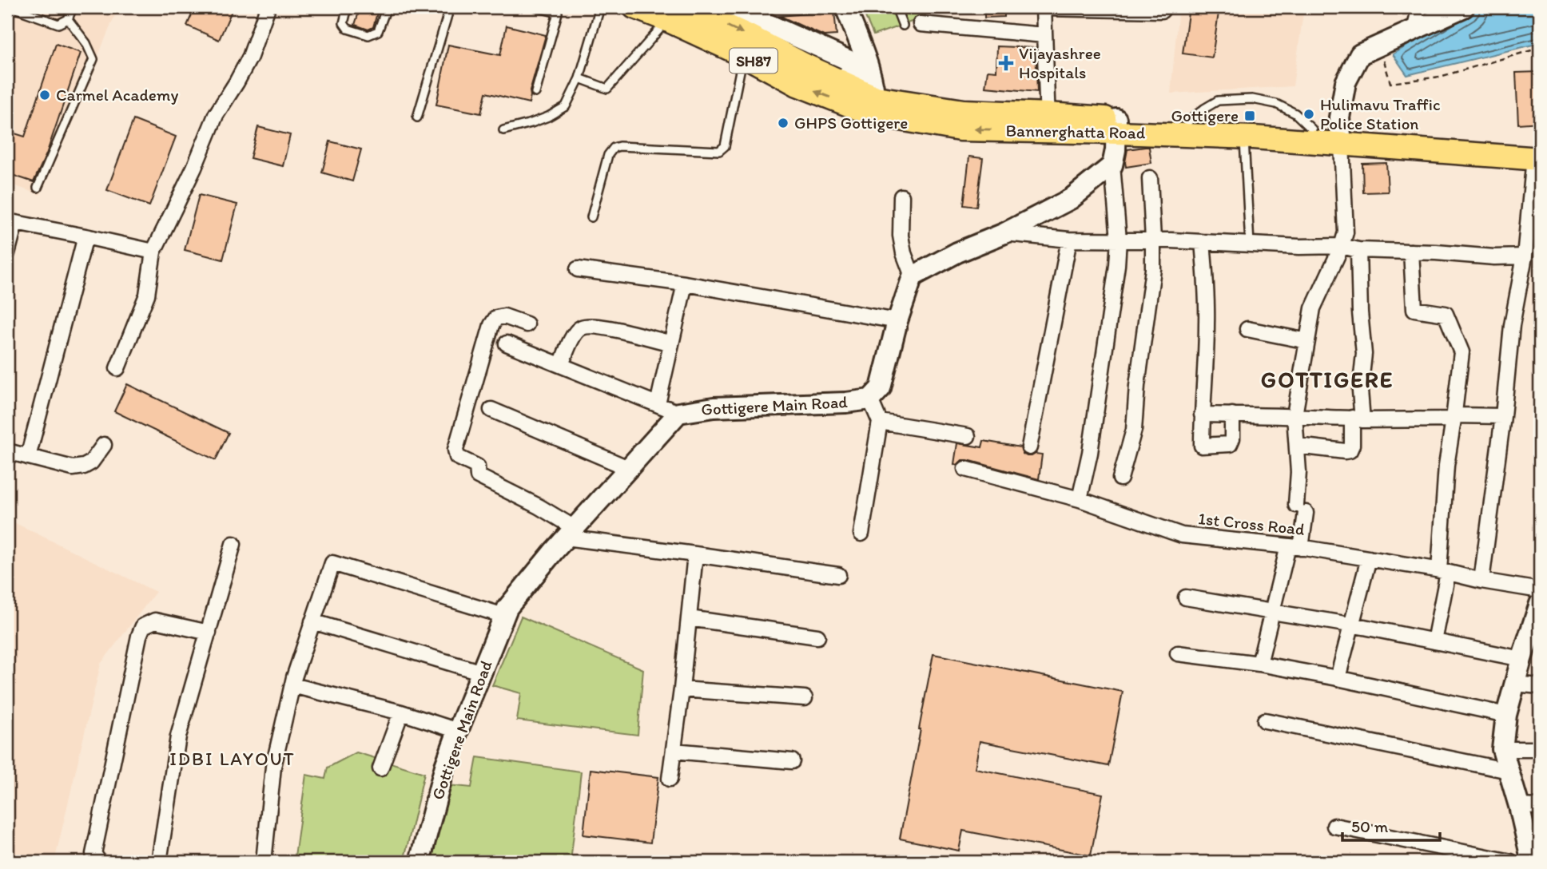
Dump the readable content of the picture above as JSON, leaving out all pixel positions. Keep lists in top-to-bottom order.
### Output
{
  "streets": {
    "main road": ["SH87", "Bannerghatta Road"],
    "street": ["Gottigere Main Road", "1st Cross Road"]
  },
  "districts": ["GOTTIGERE", "IDBI LAYOUT"],
  "places": {
    "health": ["Vijayashree Hospitals"],
    "other": ["Carmel Academy", "Hulimavu Traffic Police Station", "GHPS Gottigere"],
    "transit": ["Gottigere"]
  },
  "scale_bar": "50 m"
}
